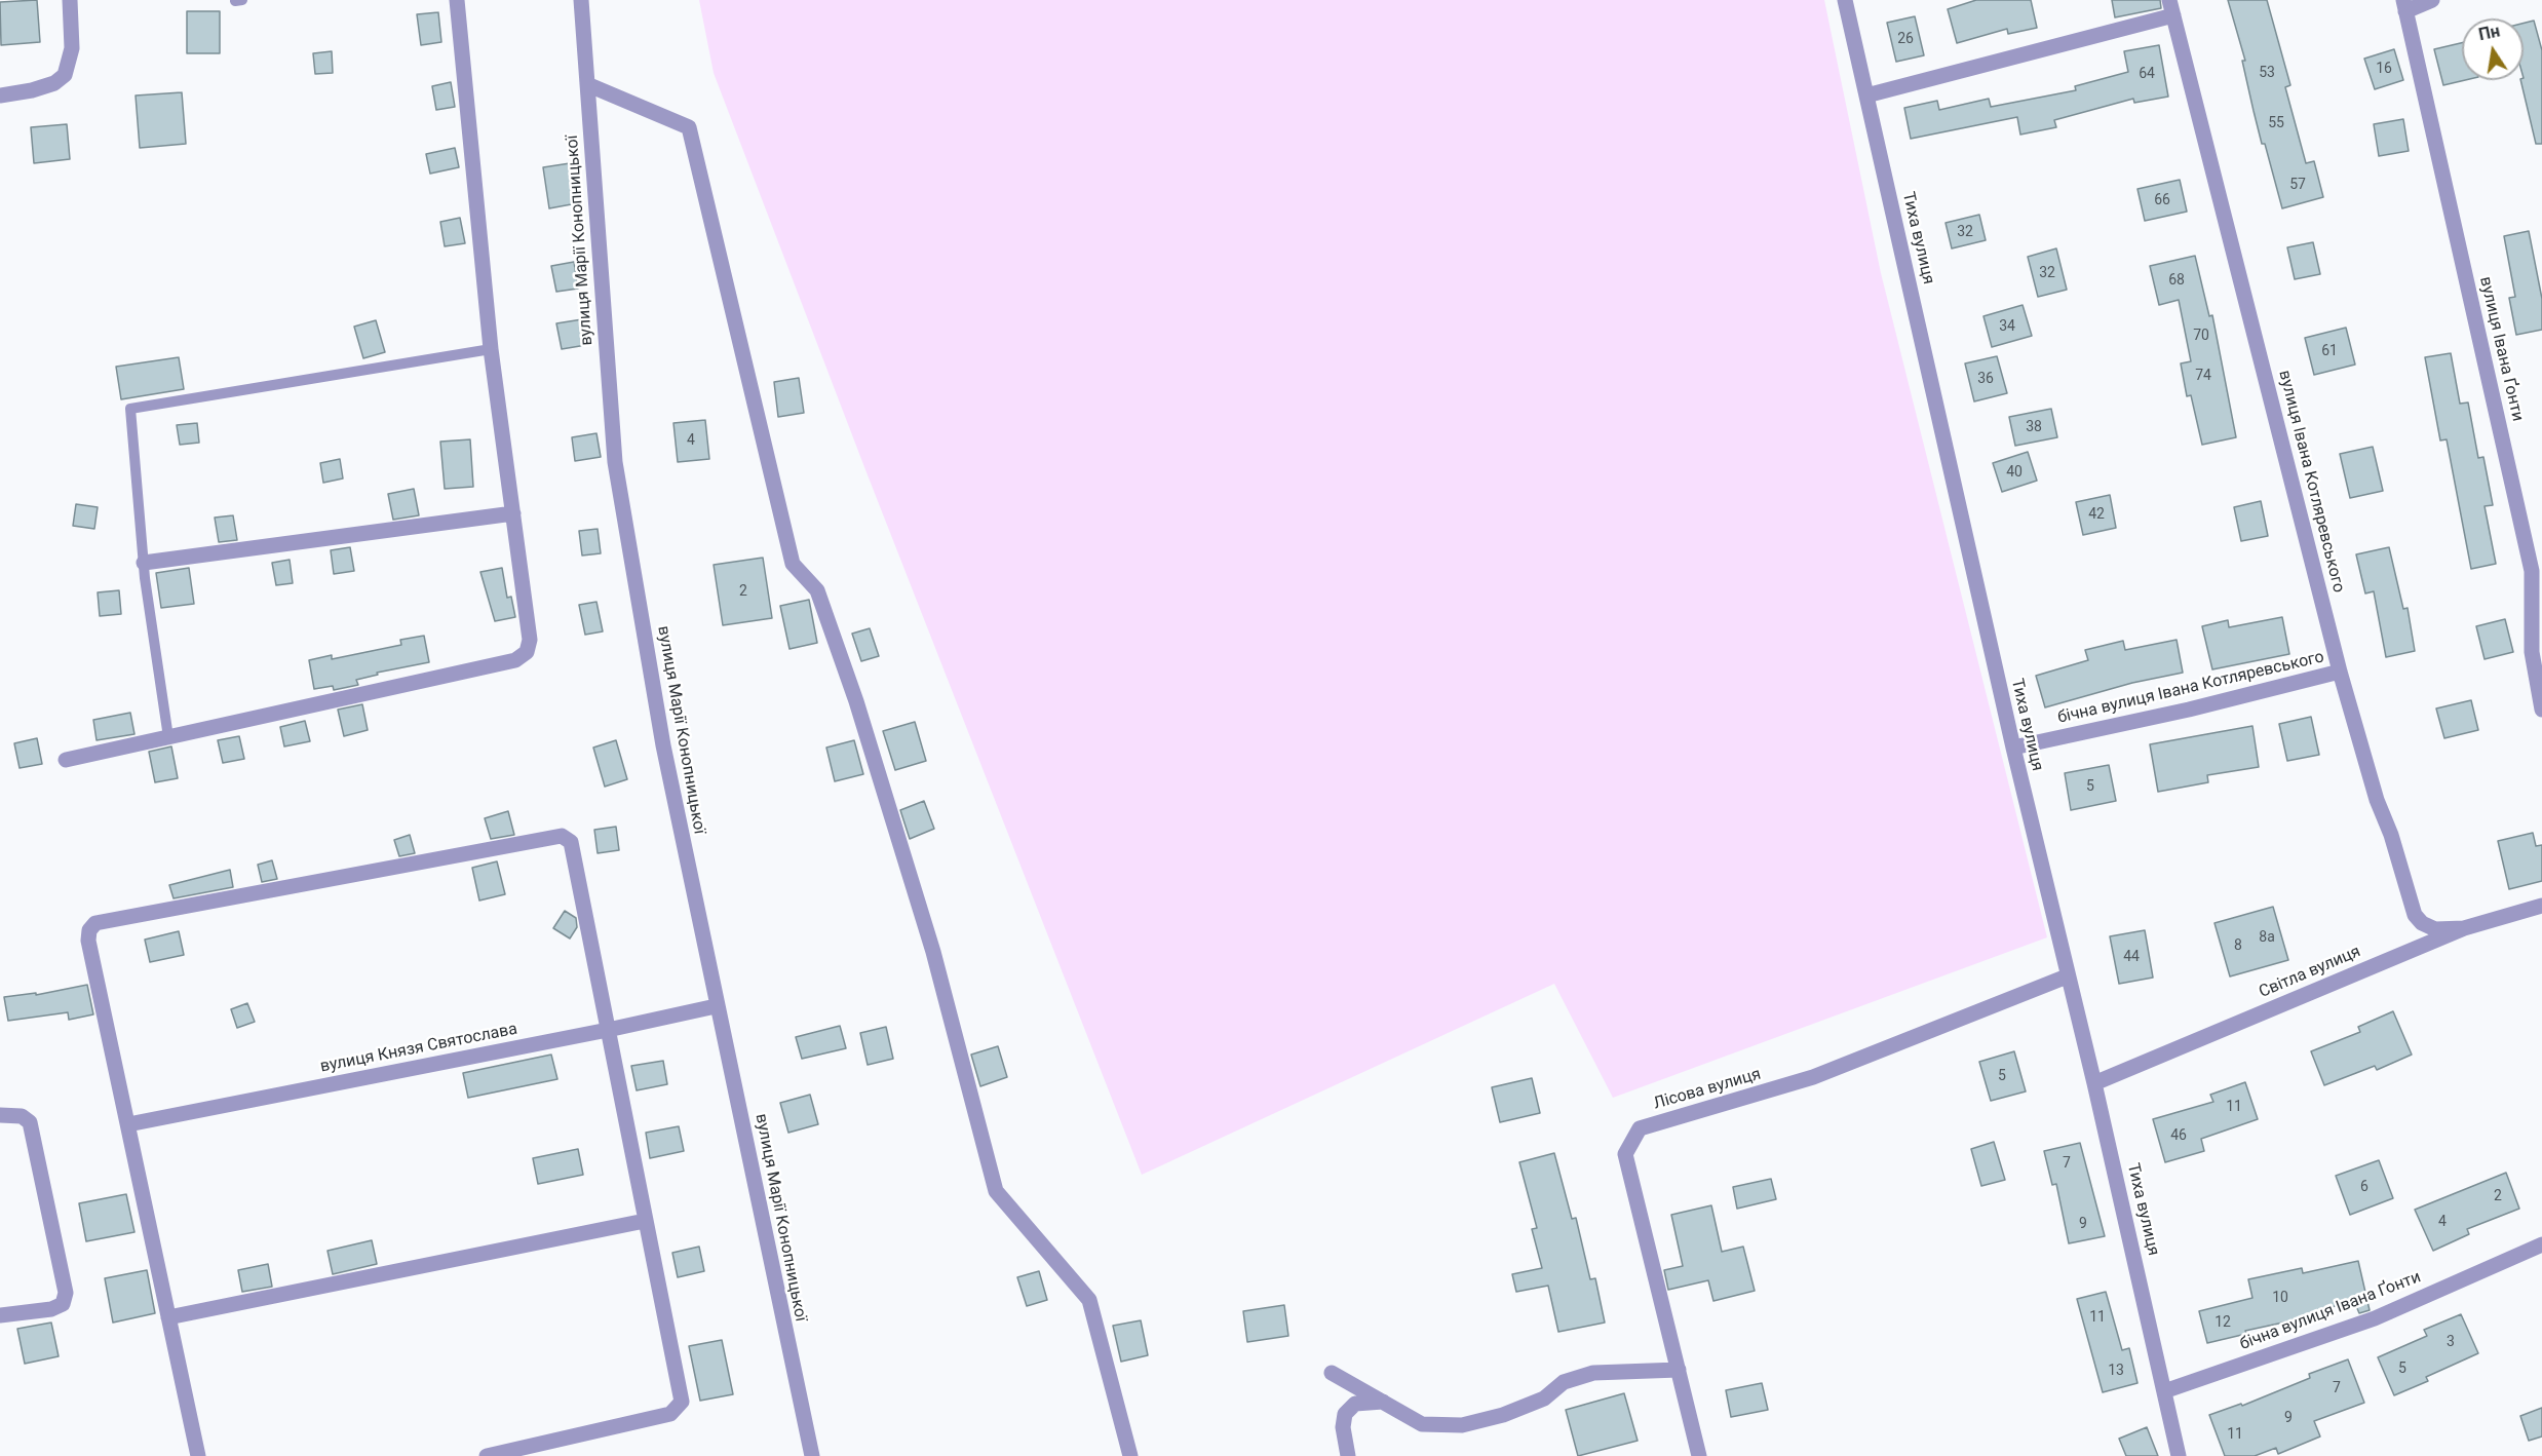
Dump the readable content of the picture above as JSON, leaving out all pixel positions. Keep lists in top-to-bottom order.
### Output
{
  "streets": {
    "street": [
      "Тиха вулиця",
      "вулиця Марії Конопницької",
      "вулиця Івана Ґонти",
      "вулиця Івана Котляревського",
      "бічна вулиця Івана Котляревського",
      "Світла вулиця",
      "вулиця Князя Святослава",
      "Лісова вулиця",
      "бічна вулиця Івана Ґонти"
    ]
  },
  "crossings": [
    ["Тиха вулиця", "бічна вулиця Івана Котляревського"],
    ["Тиха вулиця", "Світла вулиця"],
    ["Тиха вулиця", "Лісова вулиця"],
    ["Тиха вулиця", "бічна вулиця Івана Ґонти"],
    ["вулиця Марії Конопницької", "вулиця Князя Святослава"],
    ["вулиця Івана Котляревського", "бічна вулиця Івана Котляревського"],
    ["вулиця Івана Котляревського", "Світла вулиця"]
  ],
  "house_numbers": [
    "26",
    "16",
    "53",
    "64",
    "55",
    "57",
    "66",
    "32",
    "32",
    "68",
    "34",
    "70",
    "61",
    "74",
    "36",
    "38",
    "4",
    "40",
    "42",
    "2",
    "5",
    "8а",
    "8",
    "44",
    "5",
    "11",
    "46",
    "7",
    "6",
    "2",
    "4",
    "9",
    "10",
    "11",
    "12",
    "3",
    "5",
    "13",
    "7",
    "9",
    "11"
  ],
  "north": "top"
}
